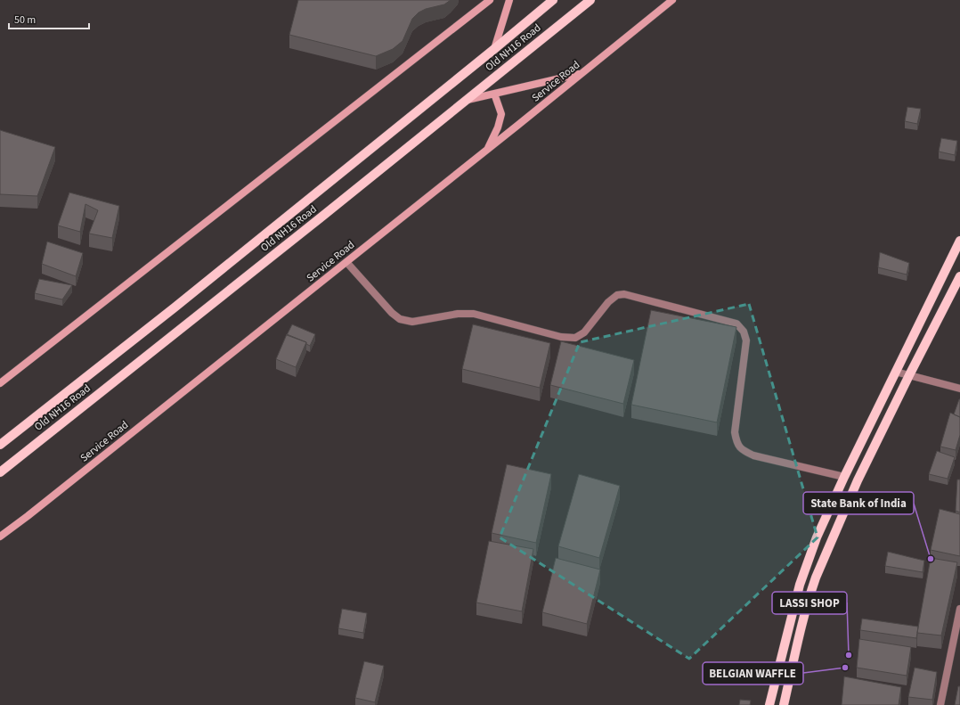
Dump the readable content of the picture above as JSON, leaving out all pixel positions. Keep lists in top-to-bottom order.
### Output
{
  "streets": {
    "main road": ["Old NH16 Road"],
    "street": ["Service Road"]
  },
  "places": ["State Bank of India", "LASSI SHOP", "BELGIAN WAFFLE"],
  "scale_bar": "50 m"
}
